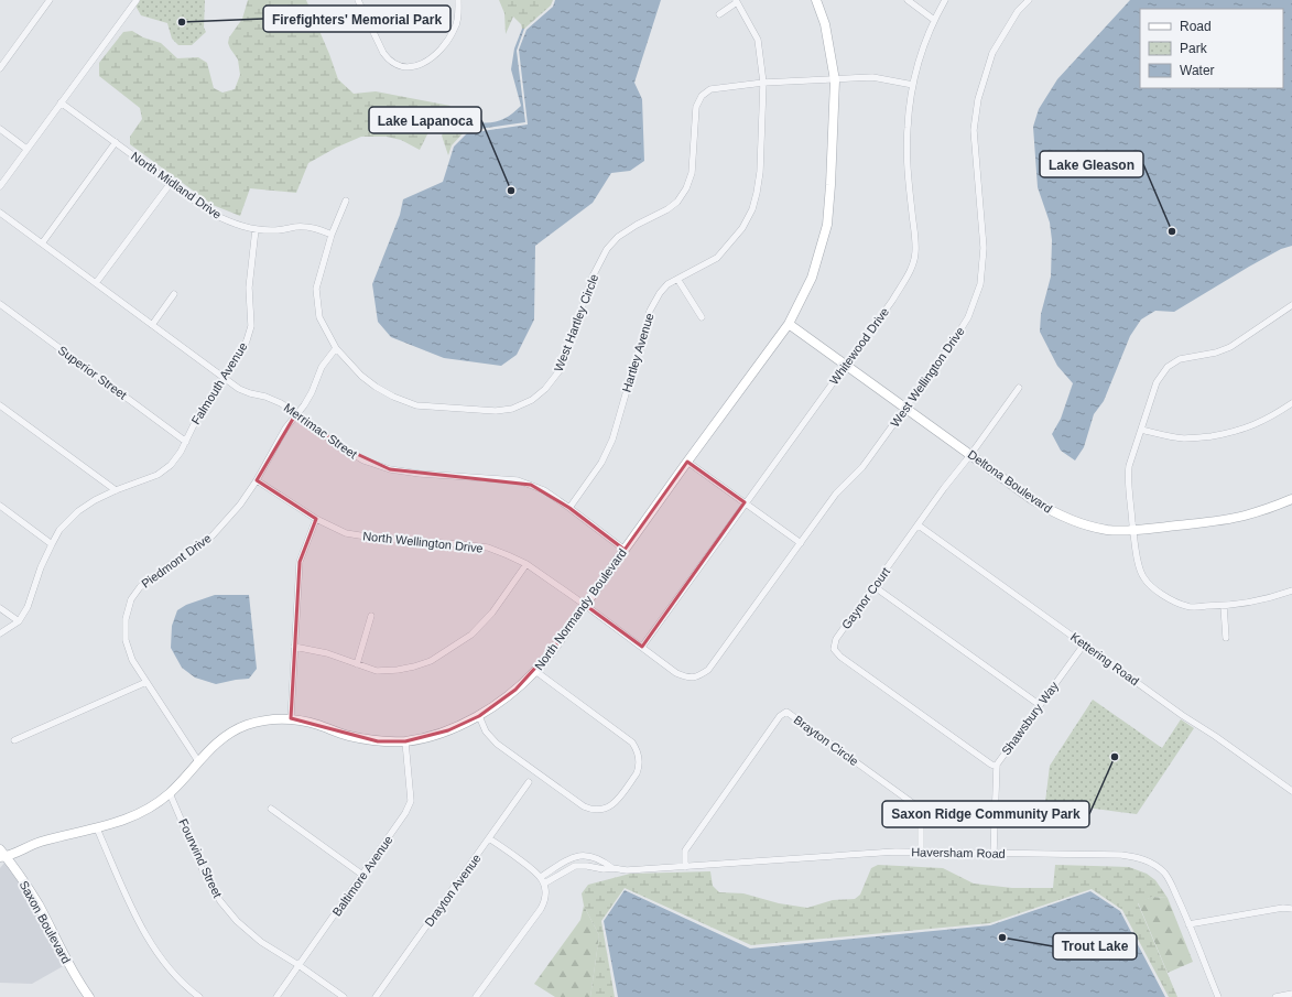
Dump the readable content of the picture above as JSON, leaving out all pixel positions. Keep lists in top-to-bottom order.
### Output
{
  "streets": {
    "street": [
      "North Midland Drive",
      "West Hartley Circle",
      "Whitewood Drive",
      "Hartley Avenue",
      "Superior Street",
      "West Wellington Drive",
      "Falmouth Avenue",
      "Merrimac Street",
      "Deltona Boulevard",
      "North Wellington Drive",
      "Piedmont Drive",
      "Gaynor Court",
      "North Normandy Boulevard",
      "Kettering Road",
      "Shawsbury Way",
      "Brayton Circle",
      "Haversham Road",
      "Fourwind Street",
      "Baltimore Avenue",
      "Drayton Avenue",
      "Saxon Boulevard"
    ]
  },
  "crossings": [
    ["North Midland Drive", "West Hartley Circle"],
    ["North Midland Drive", "Falmouth Avenue"],
    ["West Hartley Circle", "Whitewood Drive"],
    ["West Hartley Circle", "Hartley Avenue"],
    ["West Hartley Circle", "Piedmont Drive"],
    ["West Hartley Circle", "North Normandy Boulevard"],
    ["Whitewood Drive", "Deltona Boulevard"],
    ["Whitewood Drive", "North Wellington Drive"],
    ["Hartley Avenue", "Merrimac Street"],
    ["Superior Street", "Falmouth Avenue"],
    ["West Wellington Drive", "Deltona Boulevard"],
    ["West Wellington Drive", "North Wellington Drive"],
    ["Falmouth Avenue", "Merrimac Street"],
    ["Merrimac Street", "Piedmont Drive"],
    ["Merrimac Street", "North Normandy Boulevard"],
    ["Deltona Boulevard", "Gaynor Court"],
    ["Deltona Boulevard", "North Normandy Boulevard"],
    ["North Wellington Drive", "Piedmont Drive"],
    ["North Wellington Drive", "North Normandy Boulevard"],
    ["Piedmont Drive", "North Normandy Boulevard"],
    ["Gaynor Court", "Kettering Road"],
    ["Gaynor Court", "Shawsbury Way"],
    ["North Normandy Boulevard", "Fourwind Street"],
    ["North Normandy Boulevard", "Baltimore Avenue"],
    ["North Normandy Boulevard", "Saxon Boulevard"],
    ["Kettering Road", "Shawsbury Way"],
    ["Shawsbury Way", "Haversham Road"],
    ["Brayton Circle", "Haversham Road"],
    ["Fourwind Street", "Baltimore Avenue"]
  ],
  "places": [
    "Firefighters' Memorial Park",
    "Lake Lapanoca",
    "Lake Gleason",
    "Saxon Ridge Community Park",
    "Trout Lake"
  ],
  "legend": ["Road", "Park", "Water"]
}
